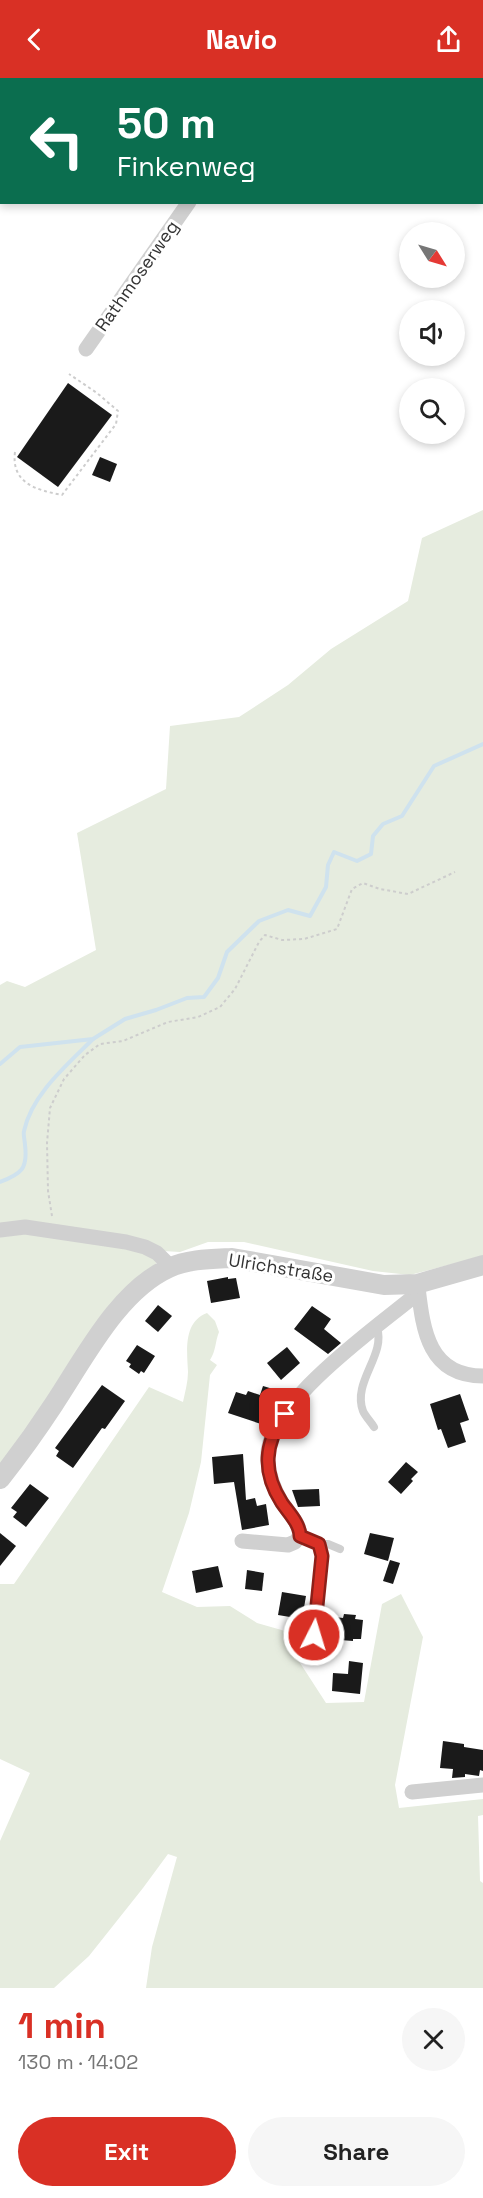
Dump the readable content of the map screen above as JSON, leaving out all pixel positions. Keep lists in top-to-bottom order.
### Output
{
  "streets": {
    "street": ["Rathmoserweg", "Ulrichstraße"]
  },
  "north": "bottom right",
  "page": {
    "header": "Navio",
    "turn": ["50 m", "Finkenweg"],
    "heading": ["1 min", "130 m · 14:02"],
    "buttons": ["Exit", "Share"]
  }
}
